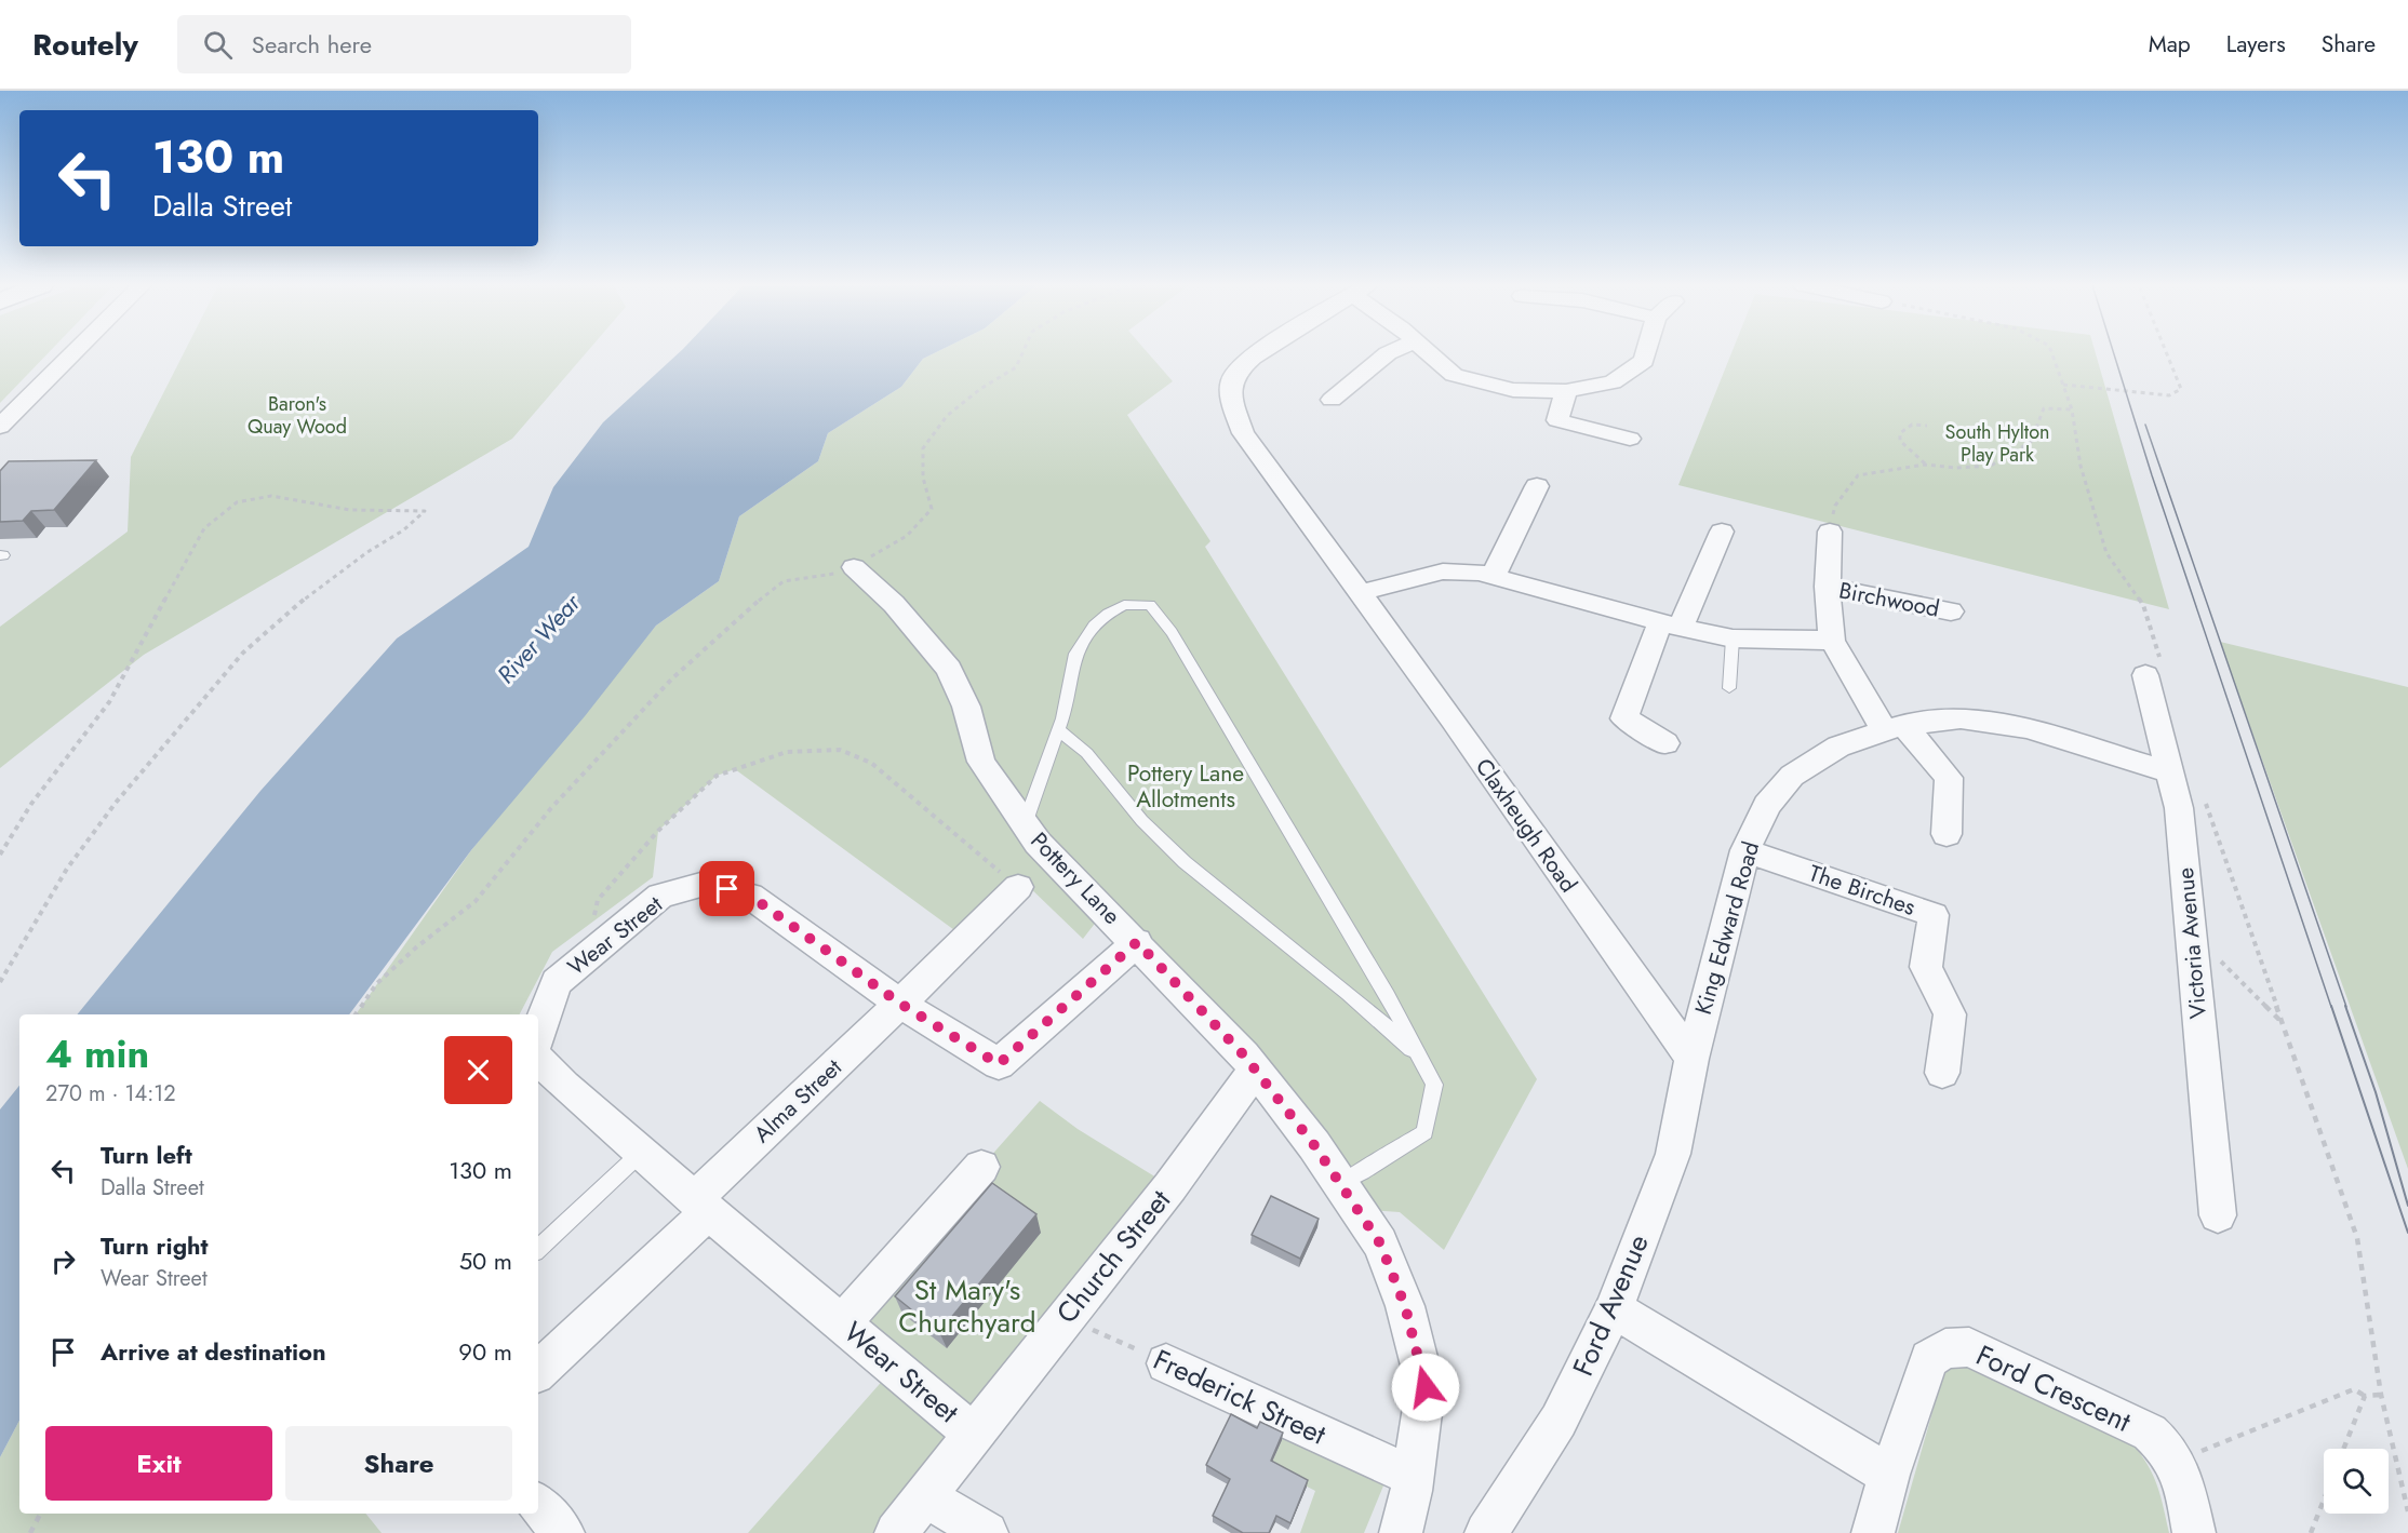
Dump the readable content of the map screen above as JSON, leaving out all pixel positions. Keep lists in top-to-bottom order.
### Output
{
  "streets": {
    "street": [
      "Birchwood",
      "Claxheugh Road",
      "Pottery Lane",
      "The Birches",
      "King Edward Road",
      "Wear Street",
      "Victoria Avenue",
      "Alma Street",
      "Church Street",
      "Ford Avenue",
      "Ford Crescent",
      "Frederick Street"
    ]
  },
  "crossings": [
    ["Birchwood", "King Edward Road"],
    ["Claxheugh Road", "King Edward Road"],
    ["Claxheugh Road", "Ford Avenue"],
    ["Pottery Lane", "Wear Street"],
    ["Pottery Lane", "Church Street"],
    ["Pottery Lane", "Frederick Street"],
    ["The Birches", "King Edward Road"],
    ["King Edward Road", "Victoria Avenue"],
    ["King Edward Road", "Ford Avenue"],
    ["Wear Street", "Alma Street"],
    ["Wear Street", "Church Street"],
    ["Church Street", "Frederick Street"]
  ],
  "water": ["River Wear"],
  "parks": [
    "Baron's Quay Wood",
    "South Hylton Play Park",
    "Pottery Lane Allotments",
    "St Mary's Churchyard"
  ],
  "page": {
    "header": "Routely",
    "search": "Search here",
    "nav": ["Map", "Layers", "Share"],
    "turn": ["130 m", "Dalla Street"],
    "heading": ["4 min", "270 m · 14:12"],
    "list": [
      {
        "name": "Turn left",
        "note": "Dalla Street",
        "value": "130 m"
      },
      {
        "name": "Turn right",
        "note": "Wear Street",
        "value": "50 m"
      },
      {
        "name": "Arrive at destination",
        "value": "90 m"
      }
    ],
    "buttons": ["Exit", "Share"]
  }
}
